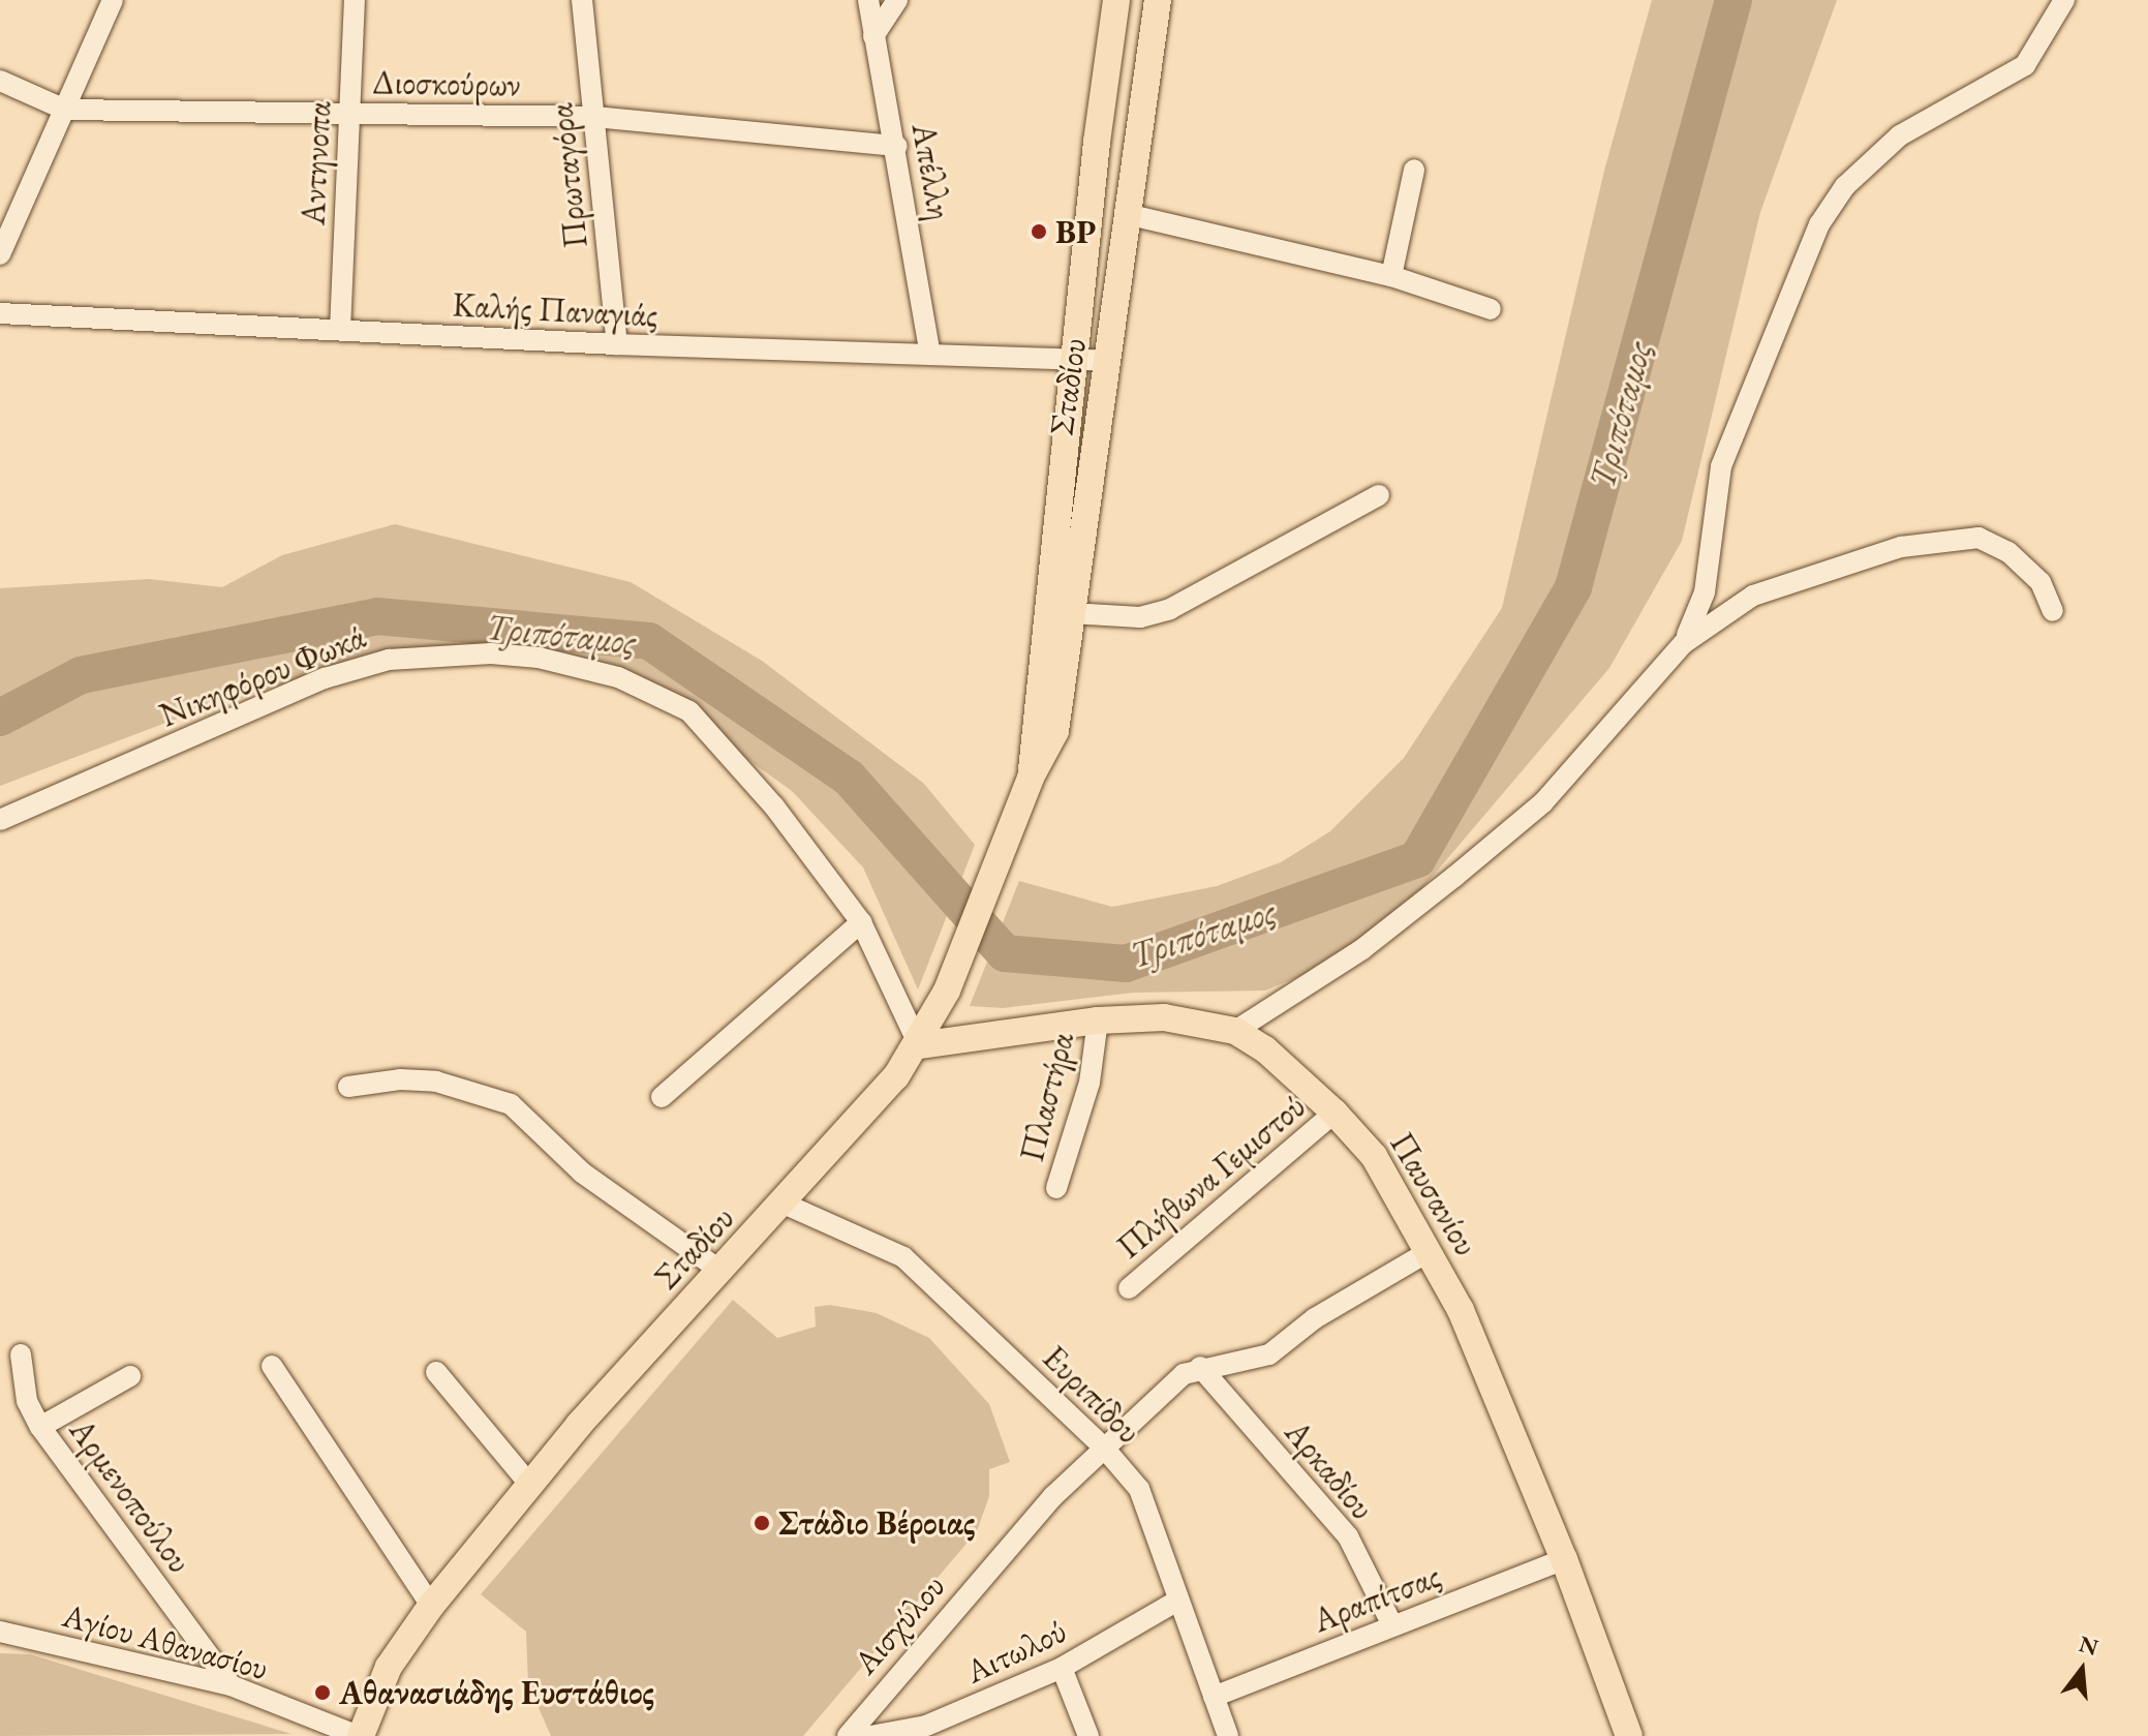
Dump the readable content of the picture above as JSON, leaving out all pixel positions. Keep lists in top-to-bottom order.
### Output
{
  "streets": {
    "main road": ["Σταδίου", "Παυσανίου"],
    "street": [
      "Διοσκούρων",
      "Αντηνοπα",
      "Απέλλη",
      "Πρωταγόρα",
      "Καλής Παναγιάς",
      "Νικηφόρου Φωκά",
      "Πλαστήρα",
      "Πλήθωνα Γεμιστού",
      "Ευριπίδου",
      "Αρκαδίου",
      "Αρμενοπούλου",
      "Αραπίτσας",
      "Αισχύλου",
      "Αγίου Αθανασίου",
      "Αιτωλού"
    ]
  },
  "crossings": [
    ["Διοσκούρων", "Αντηνοπα"],
    ["Διοσκούρων", "Απέλλη"],
    ["Διοσκούρων", "Πρωταγόρα"],
    ["Αντηνοπα", "Καλής Παναγιάς"],
    ["Απέλλη", "Καλής Παναγιάς"],
    ["Πρωταγόρα", "Καλής Παναγιάς"],
    ["Καλής Παναγιάς", "Σταδίου"],
    ["Σταδίου", "Νικηφόρου Φωκά"],
    ["Σταδίου", "Παυσανίου"],
    ["Σταδίου", "Ευριπίδου"],
    ["Σταδίου", "Αγίου Αθανασίου"],
    ["Νικηφόρου Φωκά", "Παυσανίου"],
    ["Πλαστήρα", "Παυσανίου"],
    ["Πλήθωνα Γεμιστού", "Παυσανίου"],
    ["Παυσανίου", "Αραπίτσας"],
    ["Ευριπίδου", "Αραπίτσας"],
    ["Ευριπίδου", "Αισχύλου"],
    ["Ευριπίδου", "Αιτωλού"],
    ["Αρκαδίου", "Αραπίτσας"],
    ["Αρκαδίου", "Αισχύλου"],
    ["Αρμενοπούλου", "Αγίου Αθανασίου"]
  ],
  "water": ["Τριπόταμος"],
  "places": ["BP", "Στάδιο Βέροιας", "Αθανασιάδης Ευστάθιος"],
  "north": "top"
}
